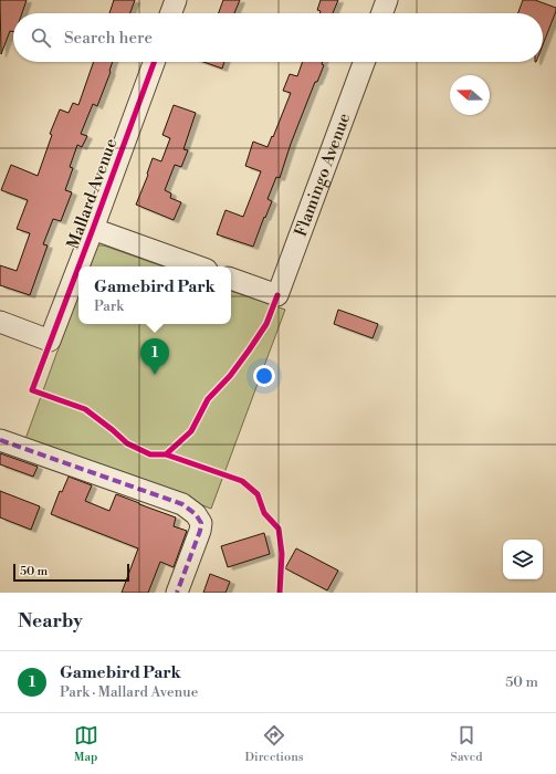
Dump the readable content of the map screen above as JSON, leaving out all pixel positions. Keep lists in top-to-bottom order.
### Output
{
  "streets": {
    "street": ["Flamingo Avenue", "Mallard Avenue"]
  },
  "scale_bar": "50 m",
  "north": "left",
  "page": {
    "search": "Search here",
    "popup": ["Gamebird Park", "Park"],
    "pins": "1",
    "scale": "50 m",
    "heading": "Nearby",
    "list": [
      {
        "mark": "1",
        "name": "Gamebird Park",
        "note": "Park · Mallard Avenue",
        "value": "50 m"
      }
    ],
    "nav": ["Map", "Directions", "Saved"]
  }
}
